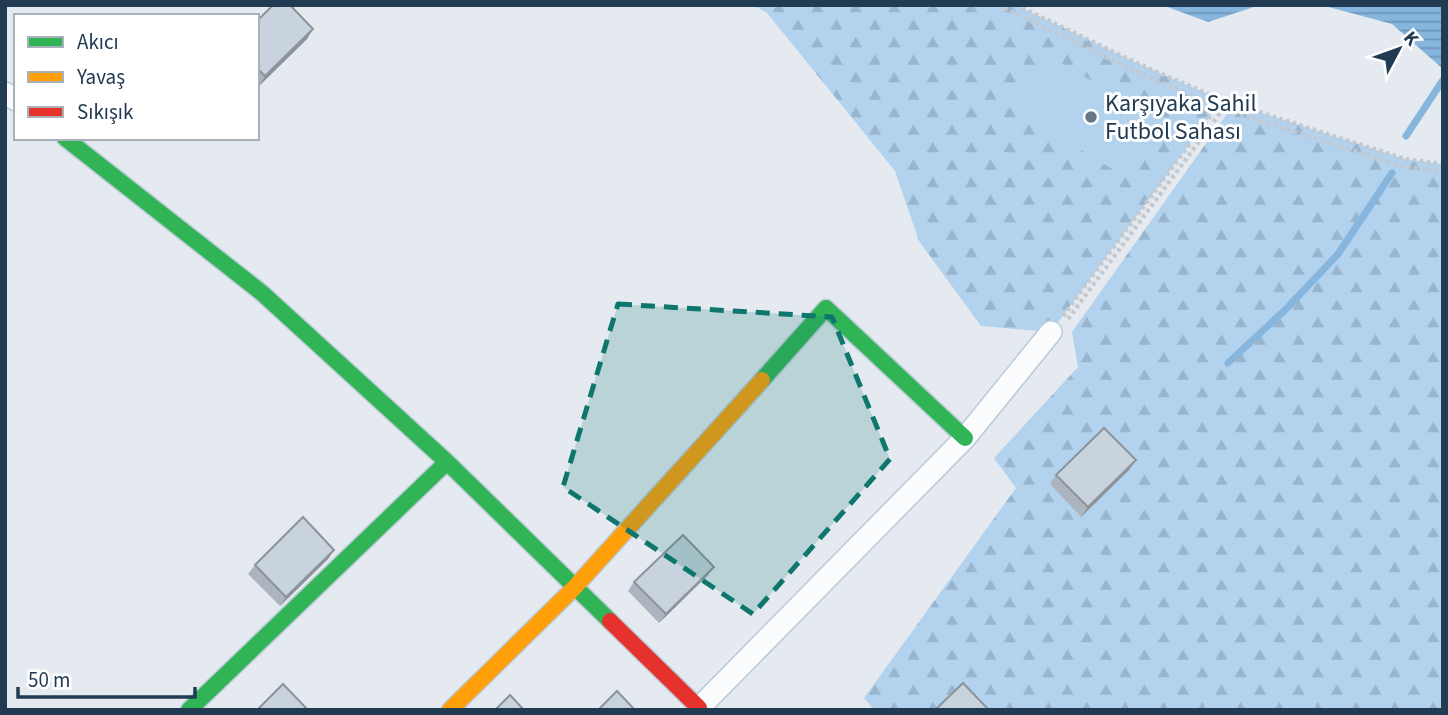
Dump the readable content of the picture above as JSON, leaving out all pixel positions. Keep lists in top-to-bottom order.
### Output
{
  "places": ["Karşıyaka Sahil Futbol Sahası"],
  "legend": ["Akıcı", "Yavaş", "Sıkışık"],
  "scale_bar": "50 m",
  "north": "top right"
}
